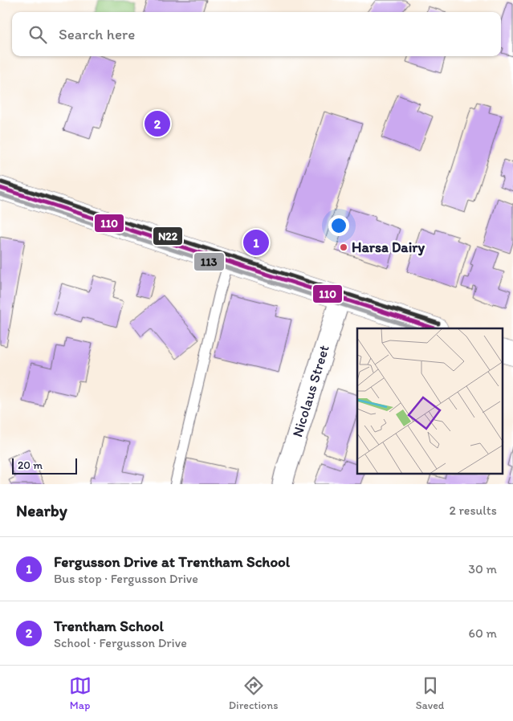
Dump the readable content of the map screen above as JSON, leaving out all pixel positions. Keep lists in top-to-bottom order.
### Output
{
  "streets": {
    "street": ["Nicolaus Street"]
  },
  "places": ["Harsa Dairy"],
  "lines": ["transit line N22", "transit line 110", "transit line 113"],
  "scale_bar": "20 m",
  "page": {
    "search": "Search here",
    "pins": ["2", "1"],
    "scale": "20 m",
    "heading": ["Nearby", "2 results"],
    "list": [
      {
        "mark": "1",
        "name": "Fergusson Drive at Trentham School",
        "note": "Bus stop · Fergusson Drive",
        "value": "30 m"
      },
      {
        "mark": "2",
        "name": "Trentham School",
        "note": "School · Fergusson Drive",
        "value": "60 m"
      }
    ],
    "nav": ["Map", "Directions", "Saved"]
  }
}
